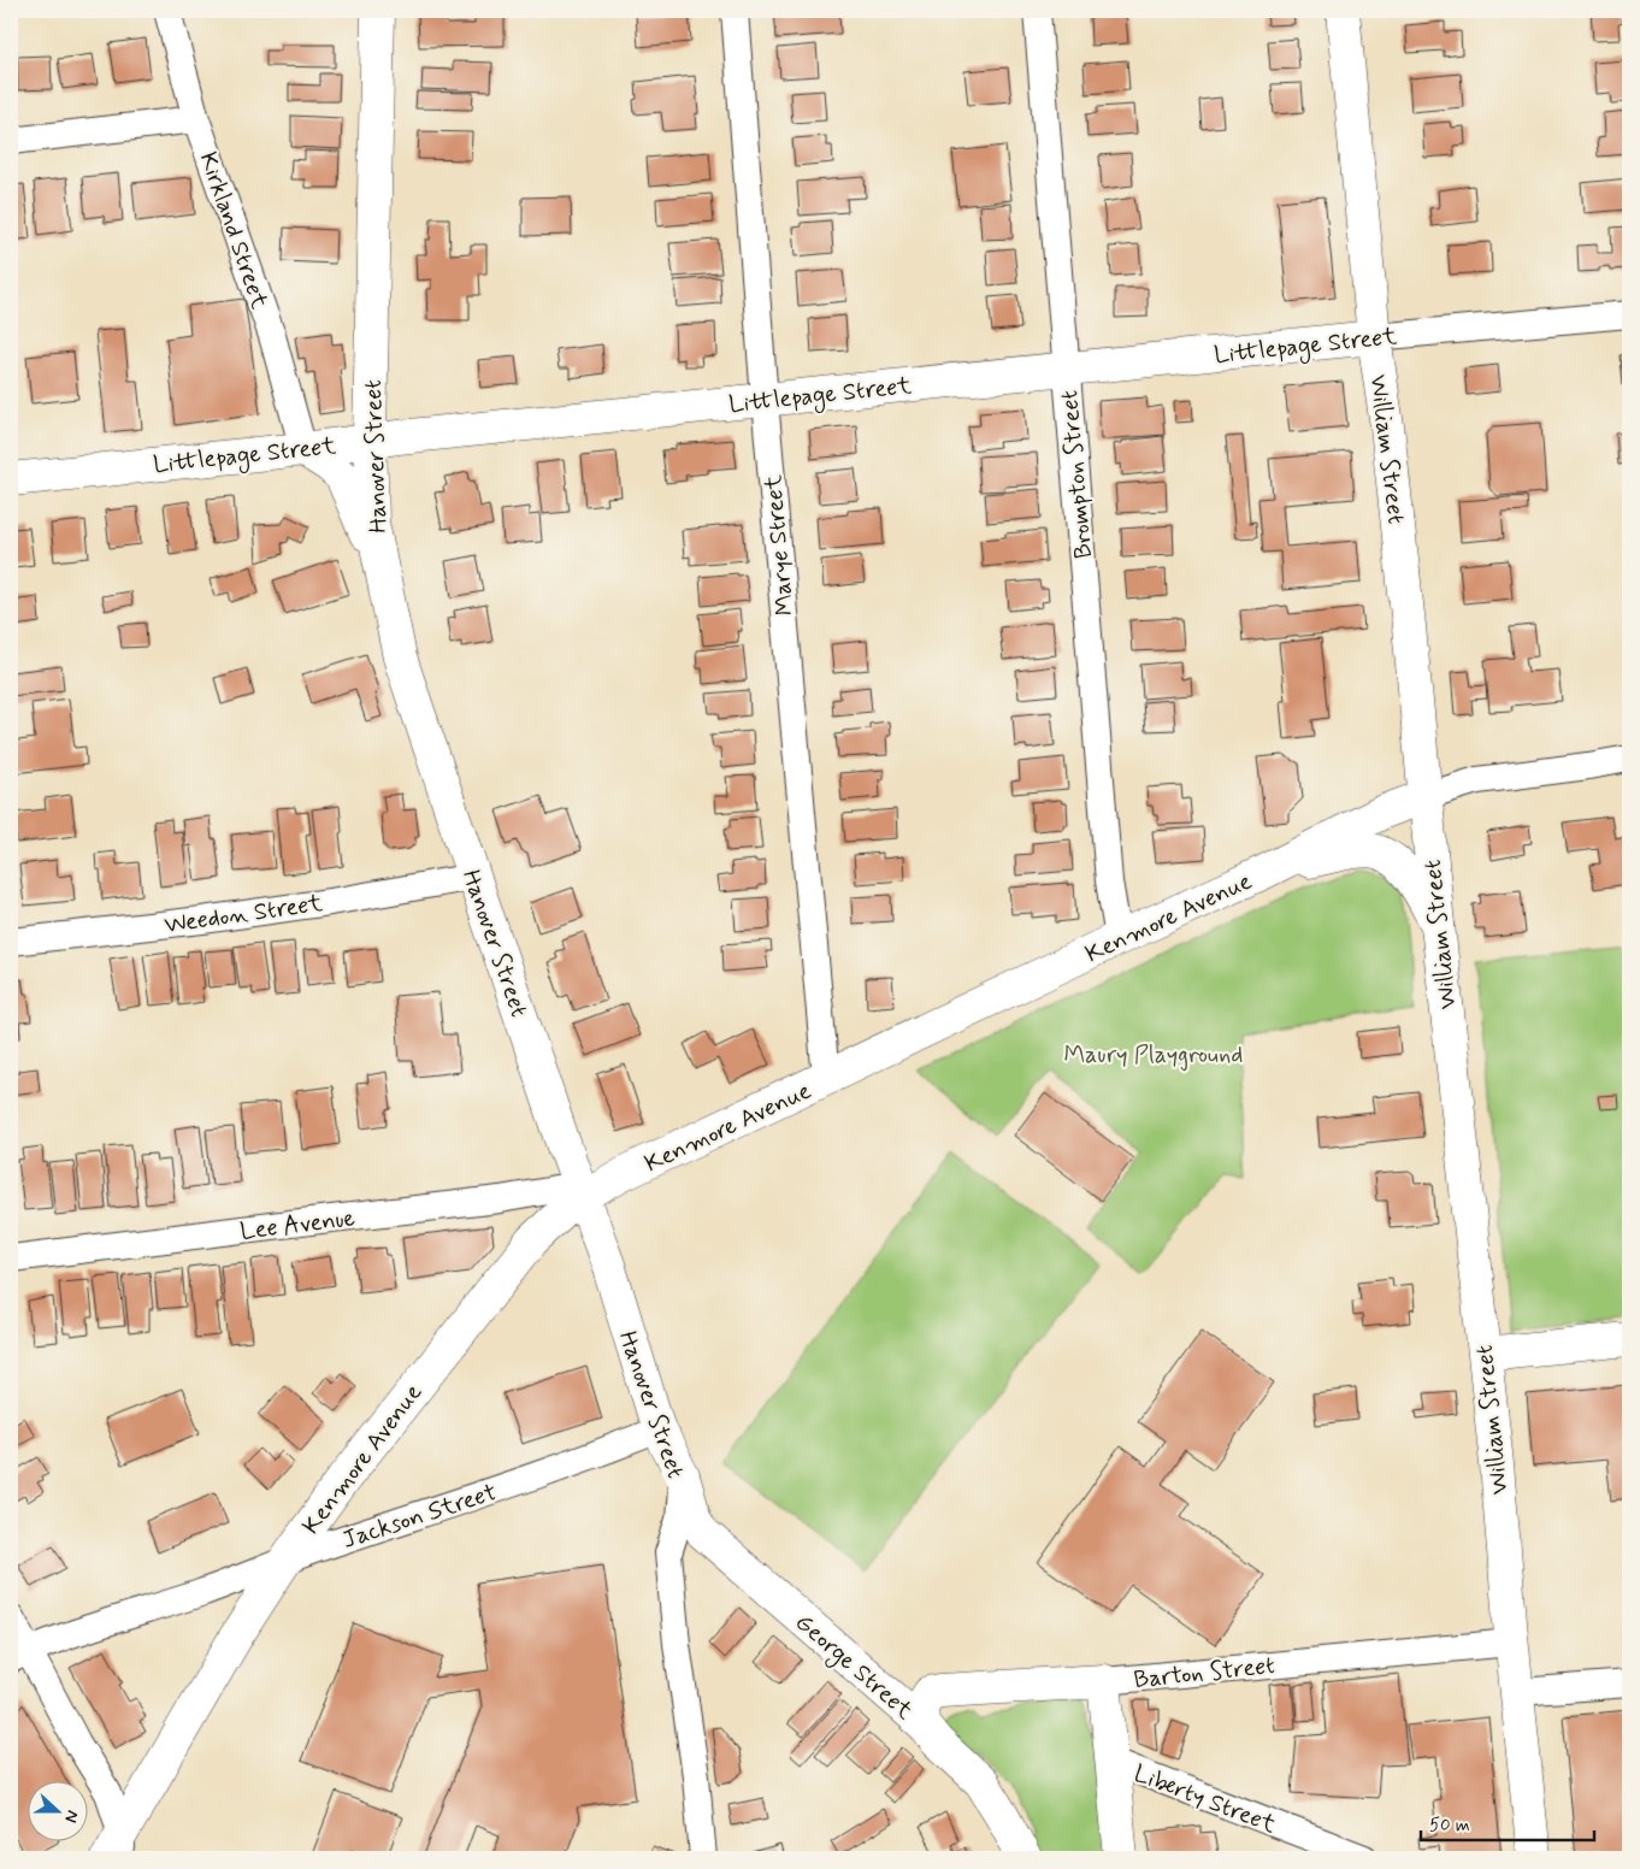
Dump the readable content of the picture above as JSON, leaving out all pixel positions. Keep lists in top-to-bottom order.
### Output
{
  "streets": {
    "street": [
      "Kirkland Street",
      "Littlepage Street",
      "William Street",
      "Hanover Street",
      "Brompton Street",
      "Marye Street",
      "Weedon Street",
      "Kenmore Avenue",
      "Lee Avenue",
      "Jackson Street",
      "George Street",
      "Barton Street",
      "Liberty Street"
    ]
  },
  "crossings": [
    ["Kirkland Street", "Littlepage Street"],
    ["Littlepage Street", "William Street"],
    ["Littlepage Street", "Hanover Street"],
    ["Littlepage Street", "Brompton Street"],
    ["Littlepage Street", "Marye Street"],
    ["William Street", "Kenmore Avenue"],
    ["William Street", "Barton Street"],
    ["Hanover Street", "Weedon Street"],
    ["Hanover Street", "Kenmore Avenue"],
    ["Hanover Street", "Lee Avenue"],
    ["Hanover Street", "Jackson Street"],
    ["Hanover Street", "George Street"],
    ["Brompton Street", "Kenmore Avenue"],
    ["Marye Street", "Kenmore Avenue"],
    ["Kenmore Avenue", "Lee Avenue"],
    ["Kenmore Avenue", "Jackson Street"],
    ["George Street", "Barton Street"]
  ],
  "parks": ["Maury Playground"],
  "scale_bar": "50 m",
  "north": "right"
}
